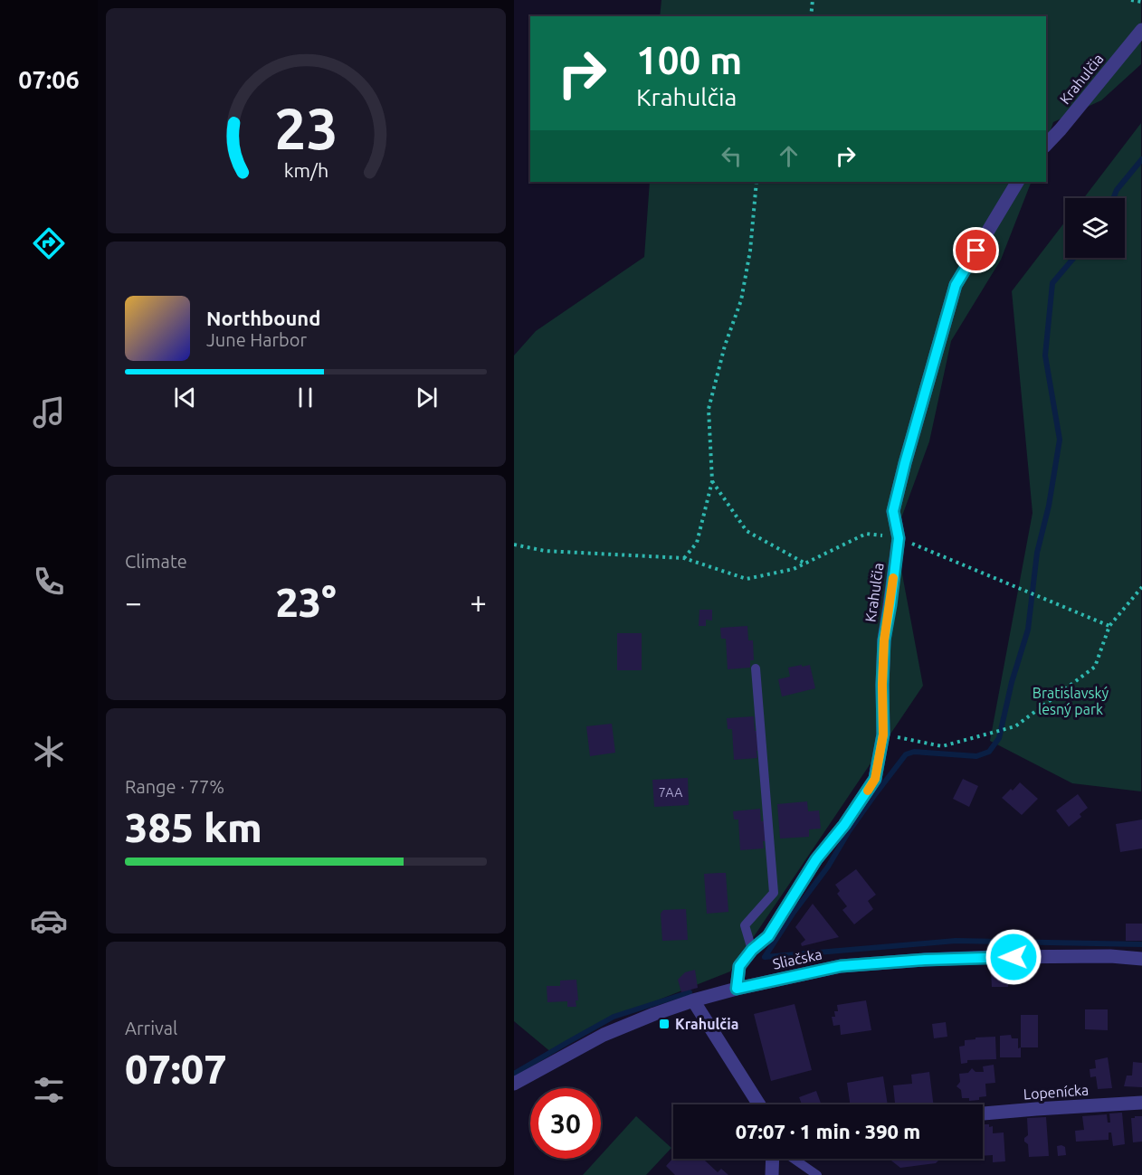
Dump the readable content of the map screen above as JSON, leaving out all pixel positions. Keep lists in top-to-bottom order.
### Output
{
  "streets": {
    "street": ["Krahulčia", "Sliačska", "Lopenícka"]
  },
  "crossings": [
    ["Krahulčia", "Sliačska"]
  ],
  "parks": ["Bratislavský lesný park"],
  "places": {
    "transit": ["Krahulčia"]
  },
  "house_numbers": ["7AA"],
  "page": {
    "tabs": "07:06",
    "turn": ["100 m", "Krahulčia"],
    "song": ["Northbound", "June Harbor"],
    "tile": [
      "Climate",
      ["Range · 77%", "385 km"],
      ["Arrival", "07:07"]
    ],
    "heat": ["−", "23°", "+"],
    "limit": "30",
    "trip": "07:07 · 1 min · 390 m",
    "gauge": ["23", "km/h"]
  }
}
